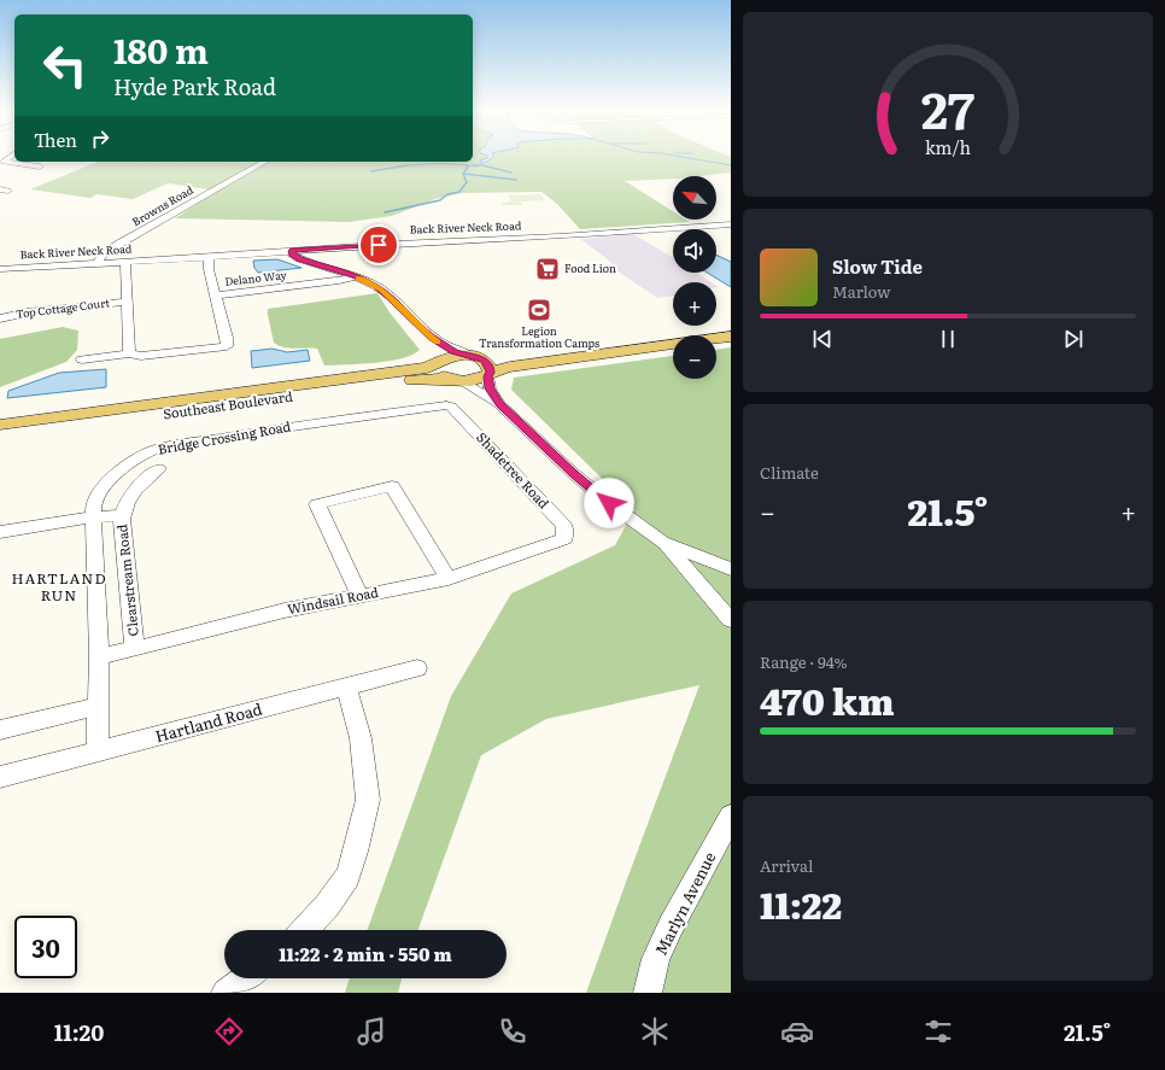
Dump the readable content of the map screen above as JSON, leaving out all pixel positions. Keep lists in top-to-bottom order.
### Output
{
  "streets": {
    "main road": ["Southeast Boulevard"],
    "street": [
      "Browns Road",
      "Back River Neck Road",
      "Delano Way",
      "Top Cottage Court",
      "Bridge Crossing Road",
      "Shadetree Road",
      "Clearstream Road",
      "Windsail Road",
      "Hartland Road",
      "Marlyn Avenue"
    ]
  },
  "crossings": [
    ["Browns Road", "Back River Neck Road"],
    ["Bridge Crossing Road", "Shadetree Road"],
    ["Bridge Crossing Road", "Windsail Road"],
    ["Bridge Crossing Road", "Hartland Road"],
    ["Shadetree Road", "Windsail Road"],
    ["Clearstream Road", "Windsail Road"]
  ],
  "districts": ["HARTLAND RUN"],
  "places": {
    "supermarket": ["Food Lion"],
    "sports": ["Legion Transformation Camps"]
  },
  "north": "top left",
  "page": {
    "turn": ["180 m", "Hyde Park Road"],
    "then": "Then",
    "map_buttons": ["+", "−"],
    "song": ["Slow Tide", "Marlow"],
    "tile": [
      "Climate",
      ["Range · 94%", "470 km"],
      ["Arrival", "11:22"]
    ],
    "heat": ["−", "21.5°", "+"],
    "limit": "30",
    "trip": "11:22 · 2 min · 550 m",
    "tabs": ["11:20", "21.5°"],
    "gauge": ["27", "km/h"]
  }
}
